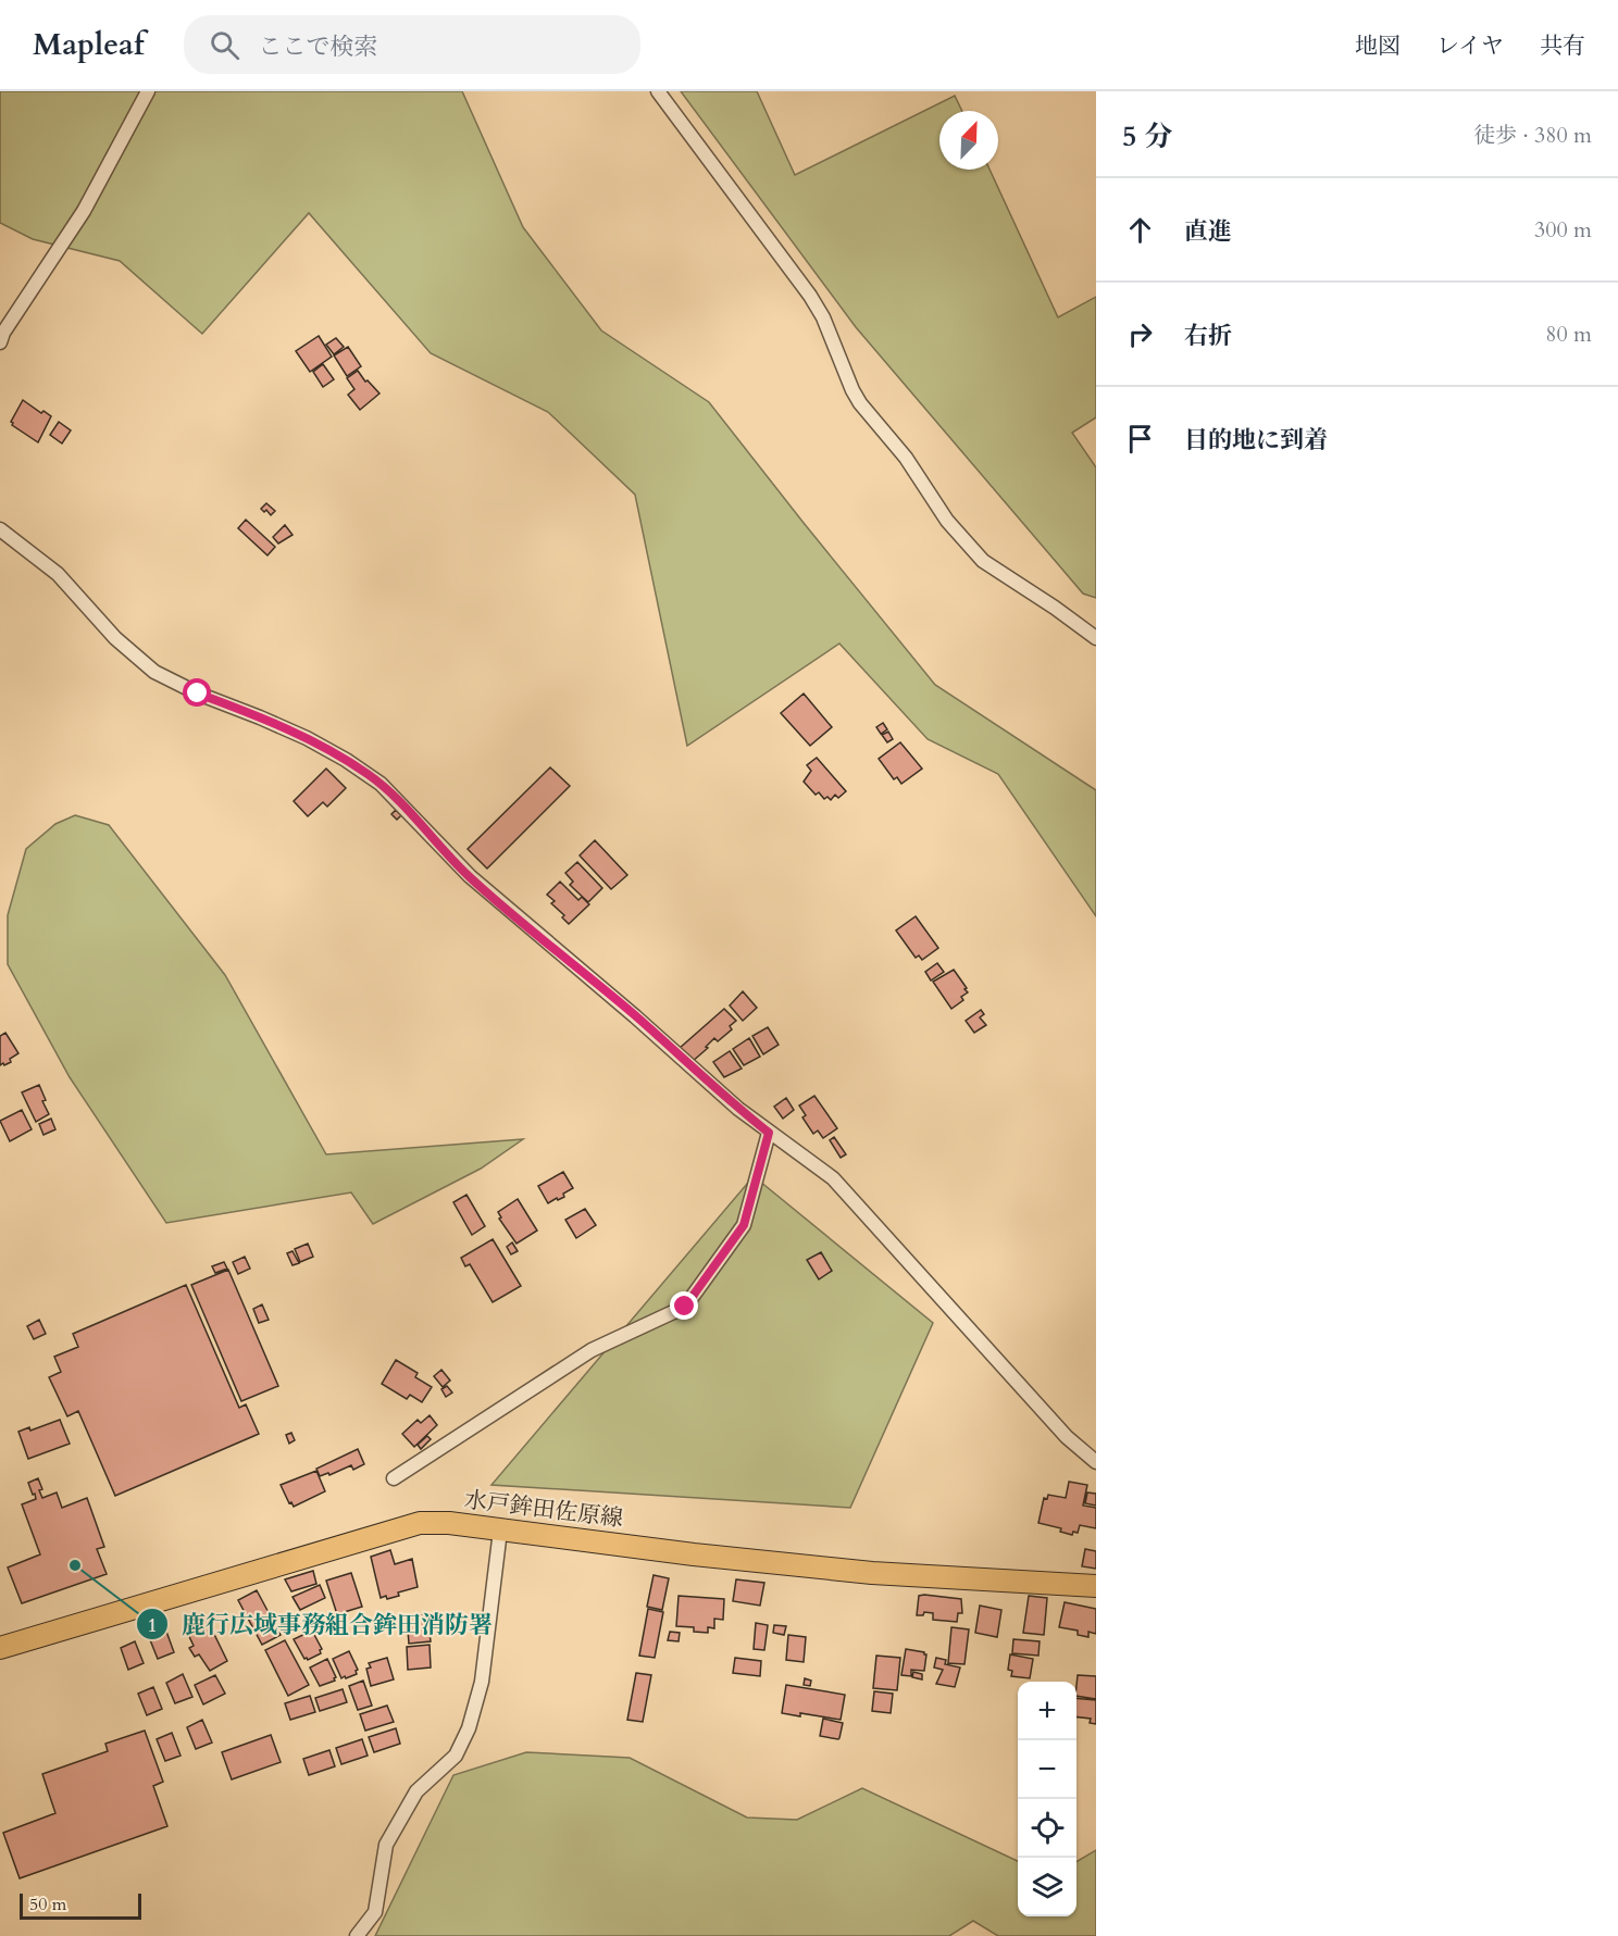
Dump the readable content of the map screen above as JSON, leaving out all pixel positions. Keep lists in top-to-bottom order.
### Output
{
  "streets": {
    "main road": ["水戸鉾田佐原線"]
  },
  "places": ["鹿行広域事務組合鉾田消防署"],
  "scale_bar": "50 m",
  "north": "top right",
  "page": {
    "header": "Mapleaf",
    "search": "ここで検索",
    "nav": ["地図", "レイヤ", "共有"],
    "heading": ["5 分", "徒歩 · 380 m"],
    "list": [
      ["直進", "300 m"],
      ["右折", "80 m"],
      "目的地に到着"
    ],
    "map_buttons": ["+", "−"],
    "scale": "50 m"
  }
}
